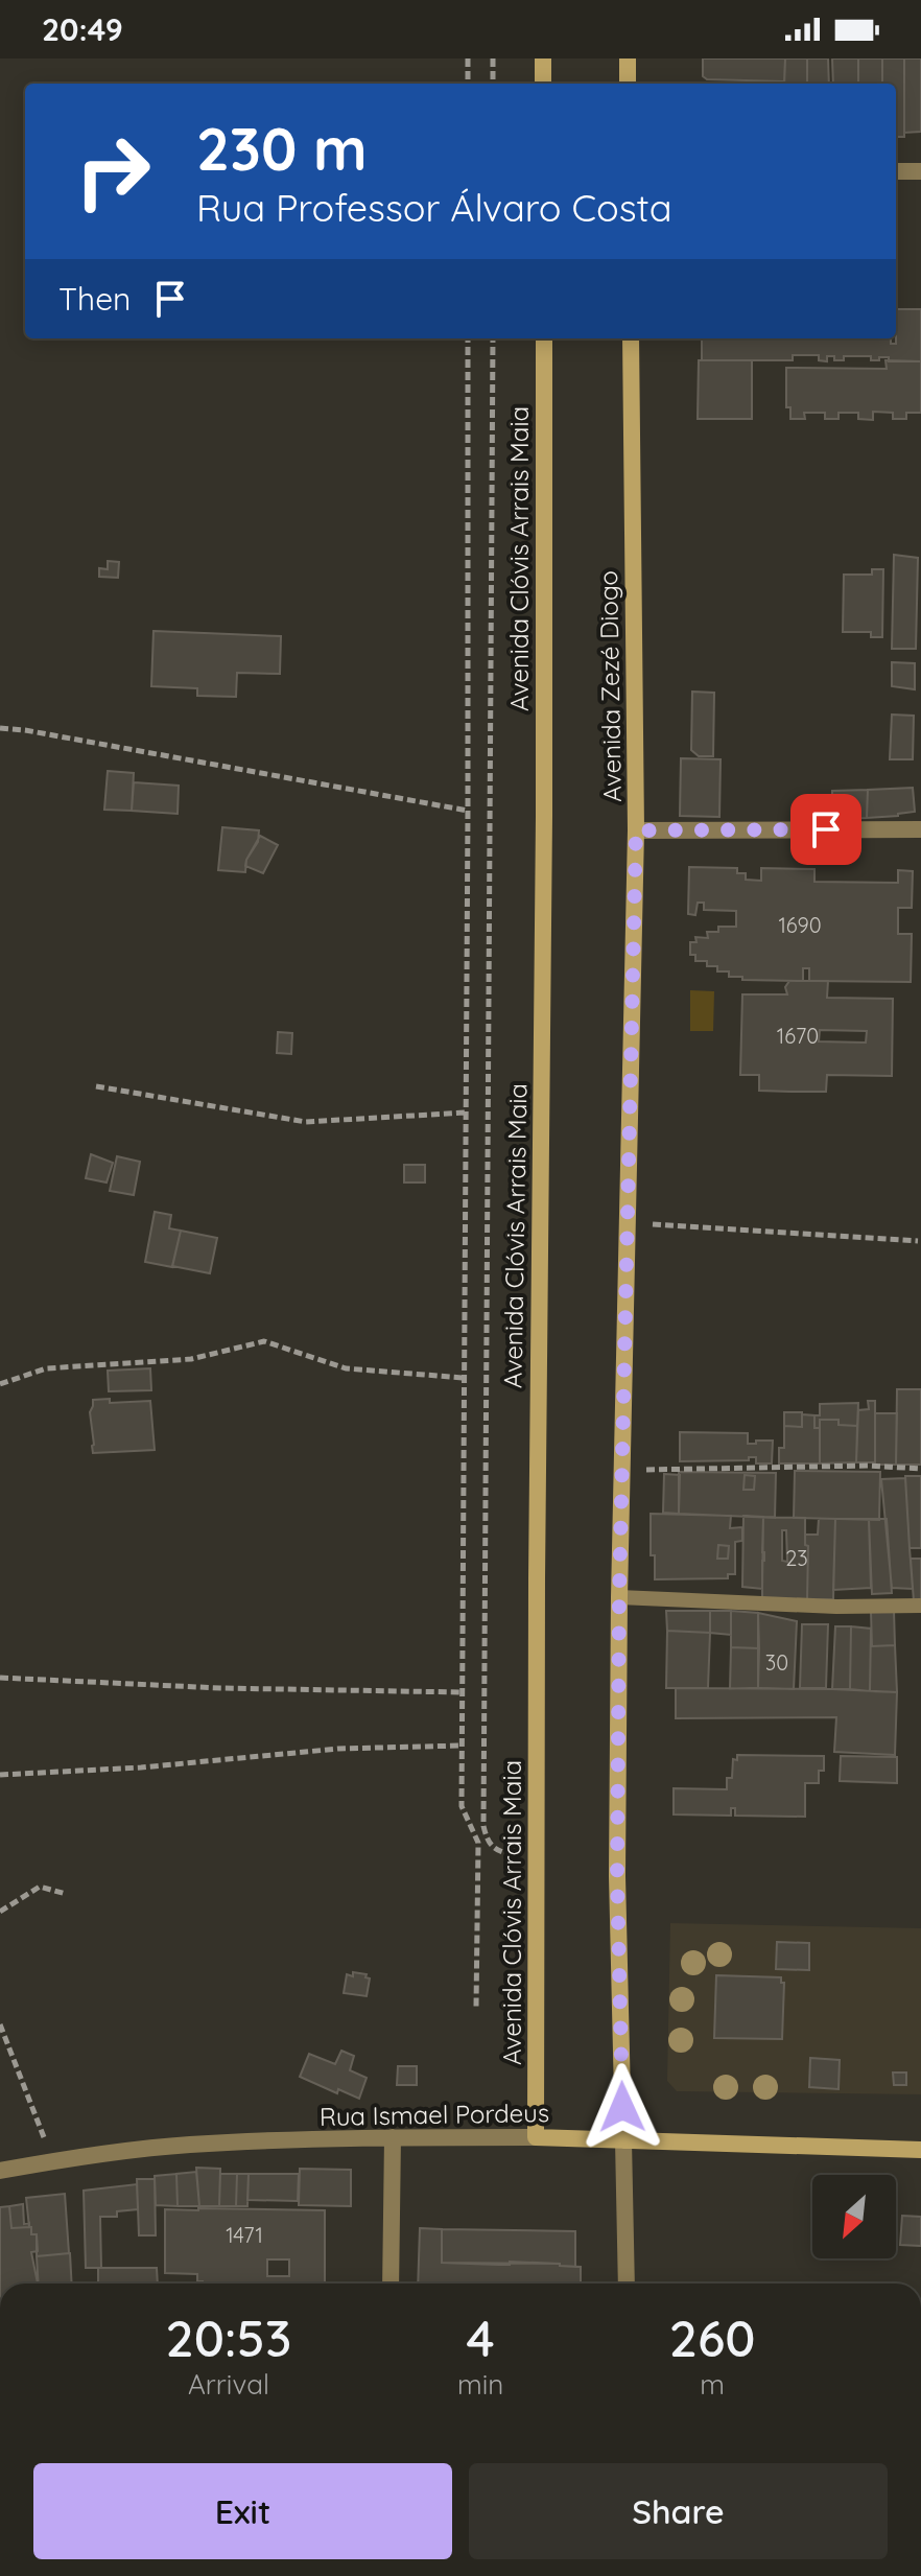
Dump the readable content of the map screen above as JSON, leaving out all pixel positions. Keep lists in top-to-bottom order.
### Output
{
  "streets": {
    "main road": ["Avenida Clóvis Arrais Maia", "Avenida Zezé Diogo", "Rua Ismael Pordeus"]
  },
  "crossings": [
    ["Avenida Clóvis Arrais Maia", "Rua Ismael Pordeus"],
    ["Avenida Zezé Diogo", "Rua Ismael Pordeus"]
  ],
  "house_numbers": [
    "1690",
    "1670",
    "23",
    "30",
    "1471"
  ],
  "north": "bottom left",
  "page": {
    "status": "20:49",
    "turn": ["230 m", "Rua Professor Álvaro Costa"],
    "then": "Then",
    "eta": [
      "20:53",
      "Arrival",
      "4",
      "min",
      "260",
      "m"
    ],
    "buttons": ["Exit", "Share"]
  }
}
